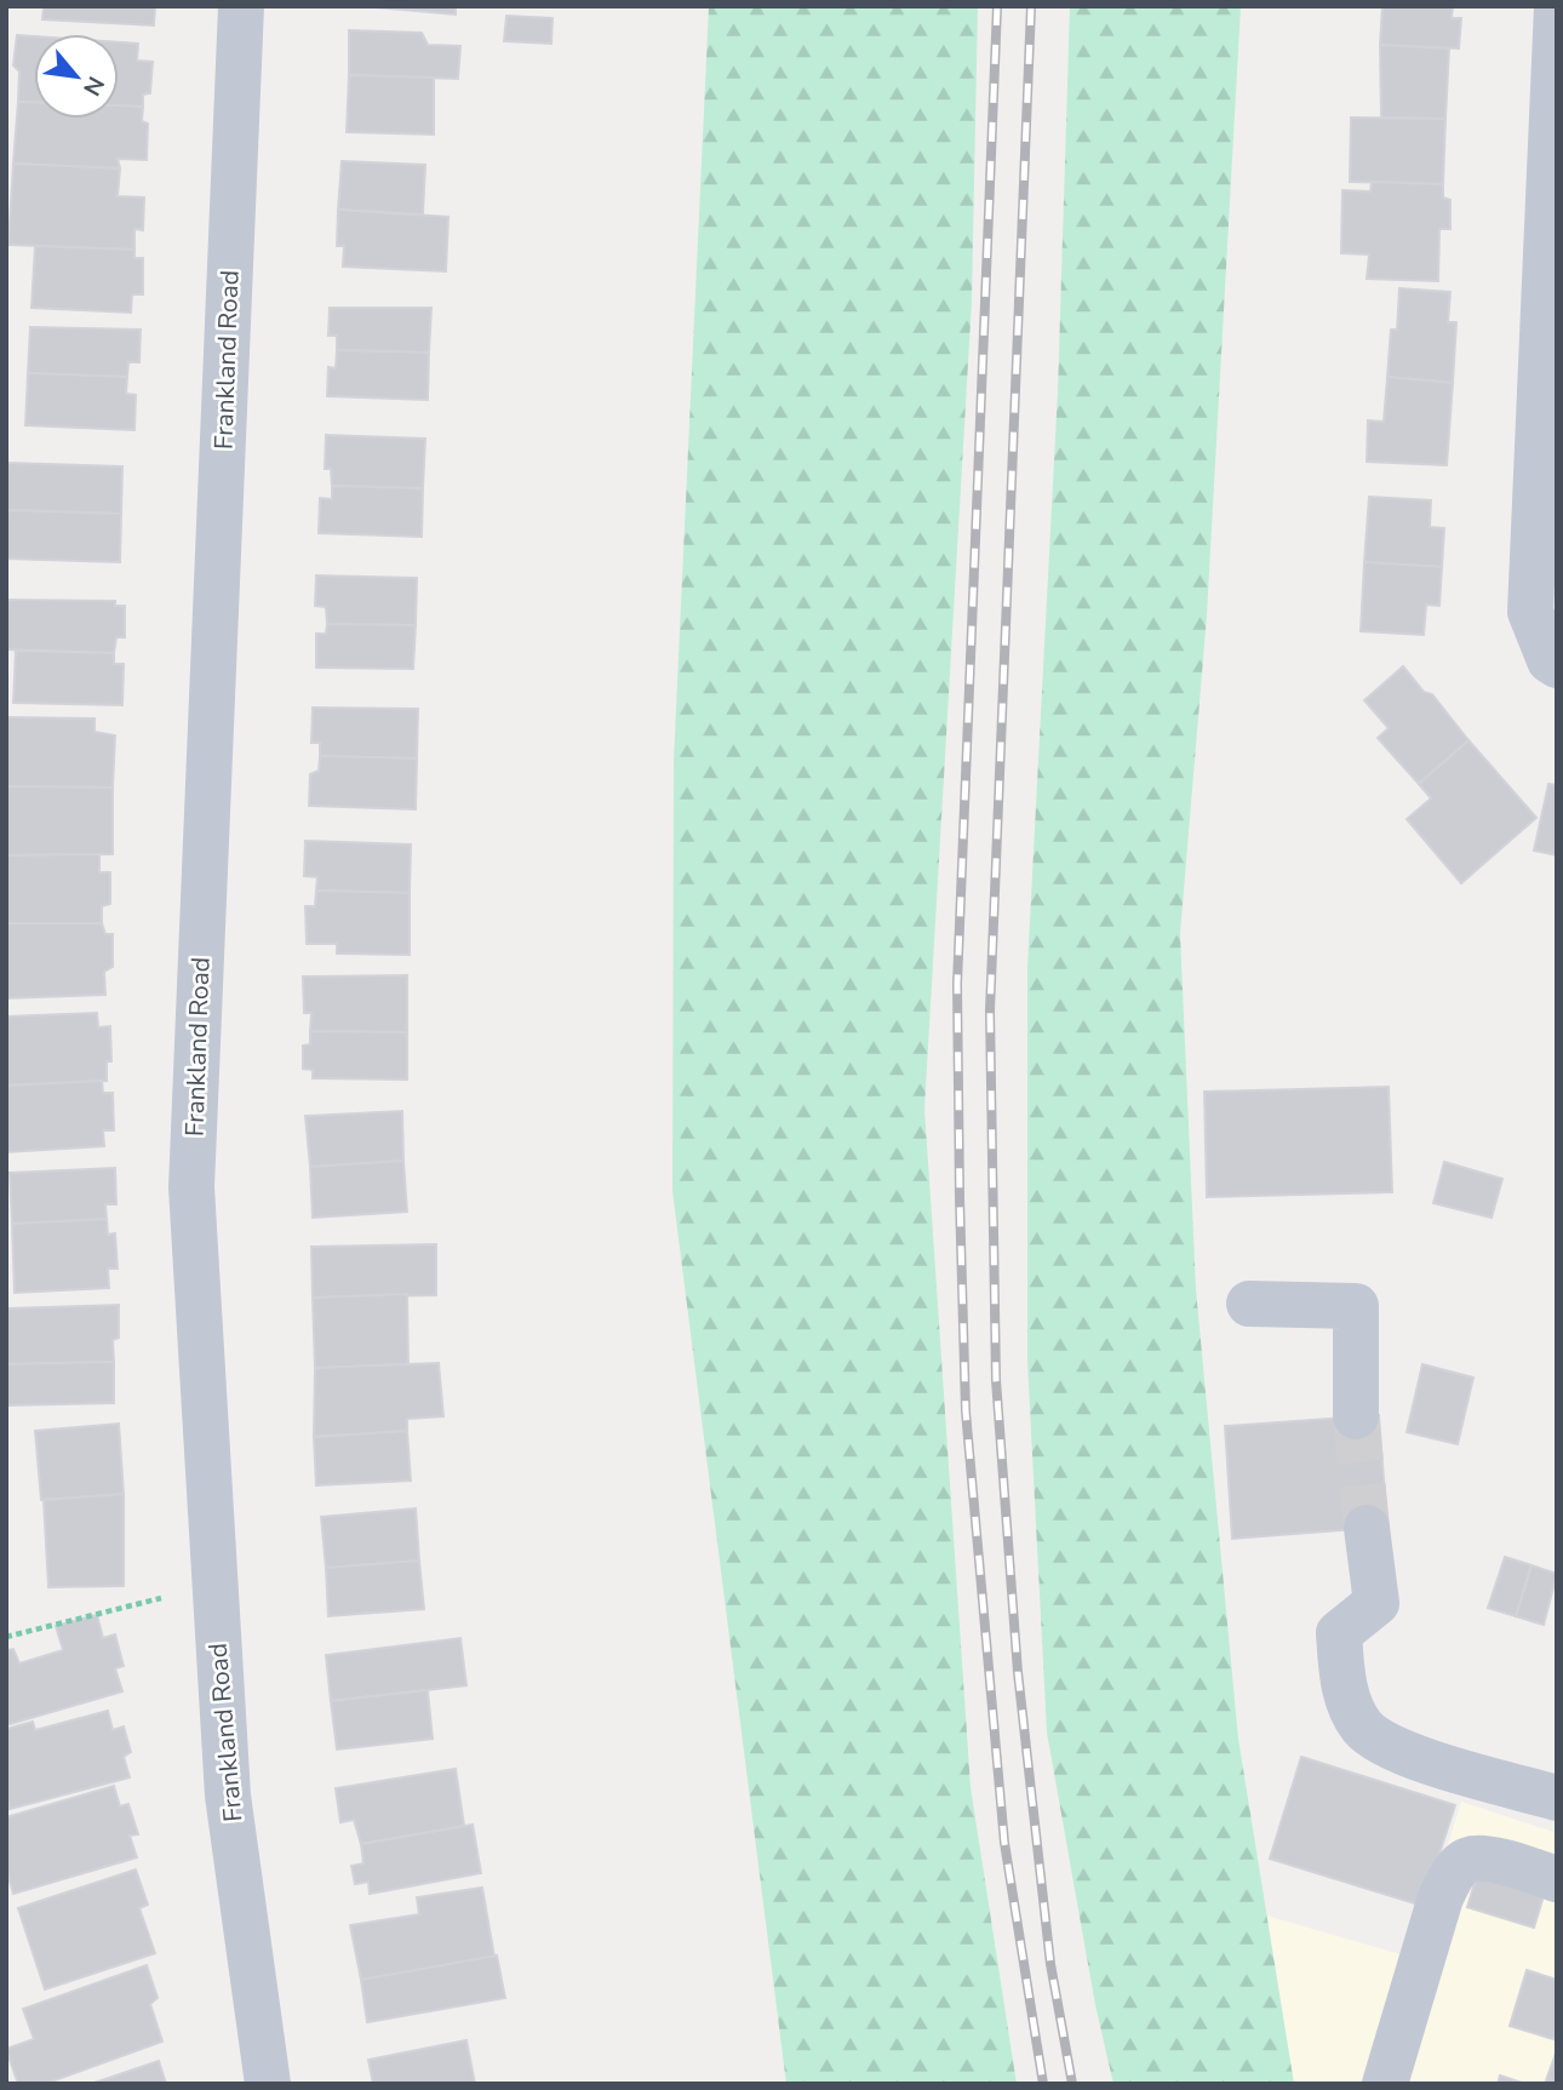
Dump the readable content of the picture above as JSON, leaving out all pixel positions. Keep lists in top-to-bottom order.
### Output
{
  "streets": {
    "street": ["Frankland Road"]
  },
  "north": "bottom right"
}
